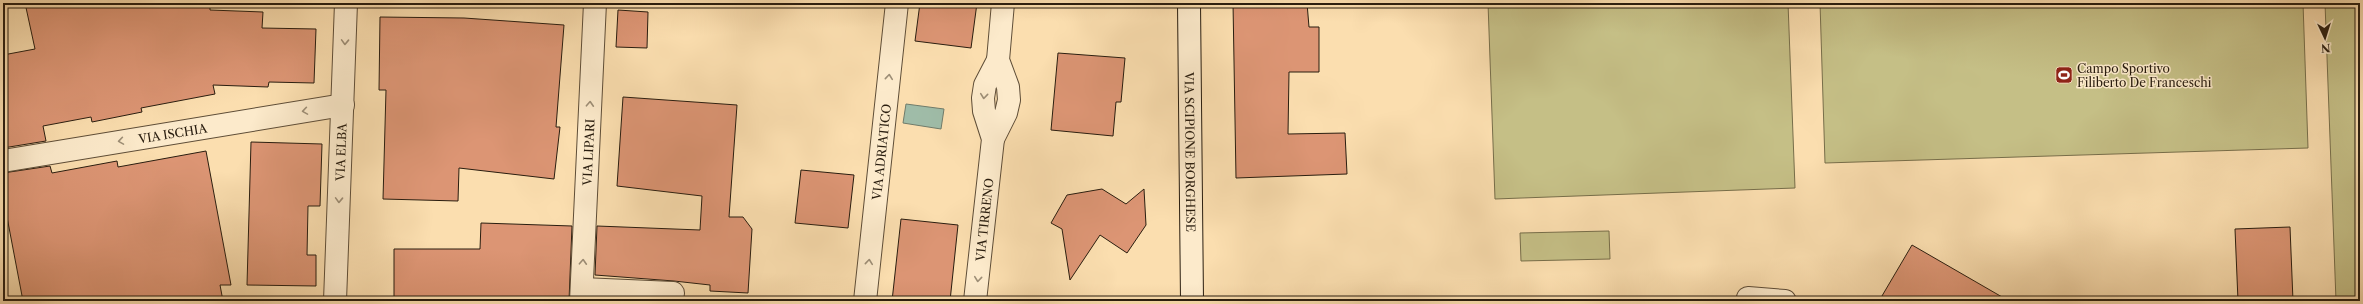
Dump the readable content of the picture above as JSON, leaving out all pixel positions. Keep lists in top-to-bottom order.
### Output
{
  "streets": {
    "street": [
      "VIA ISCHIA",
      "VIA ELBA",
      "VIA LIPARI",
      "VIA ADRIATICO",
      "VIA SCIPIONE BORGHESE",
      "VIA TIRRENO"
    ]
  },
  "crossings": [
    ["VIA ISCHIA", "VIA ELBA"]
  ],
  "one_way": [
    "VIA ISCHIA",
    "VIA ELBA",
    "VIA LIPARI",
    "VIA ADRIATICO",
    "VIA TIRRENO"
  ],
  "places": {
    "sports": ["Campo Sportivo Filiberto De Franceschi"]
  },
  "north": "bottom"
}
